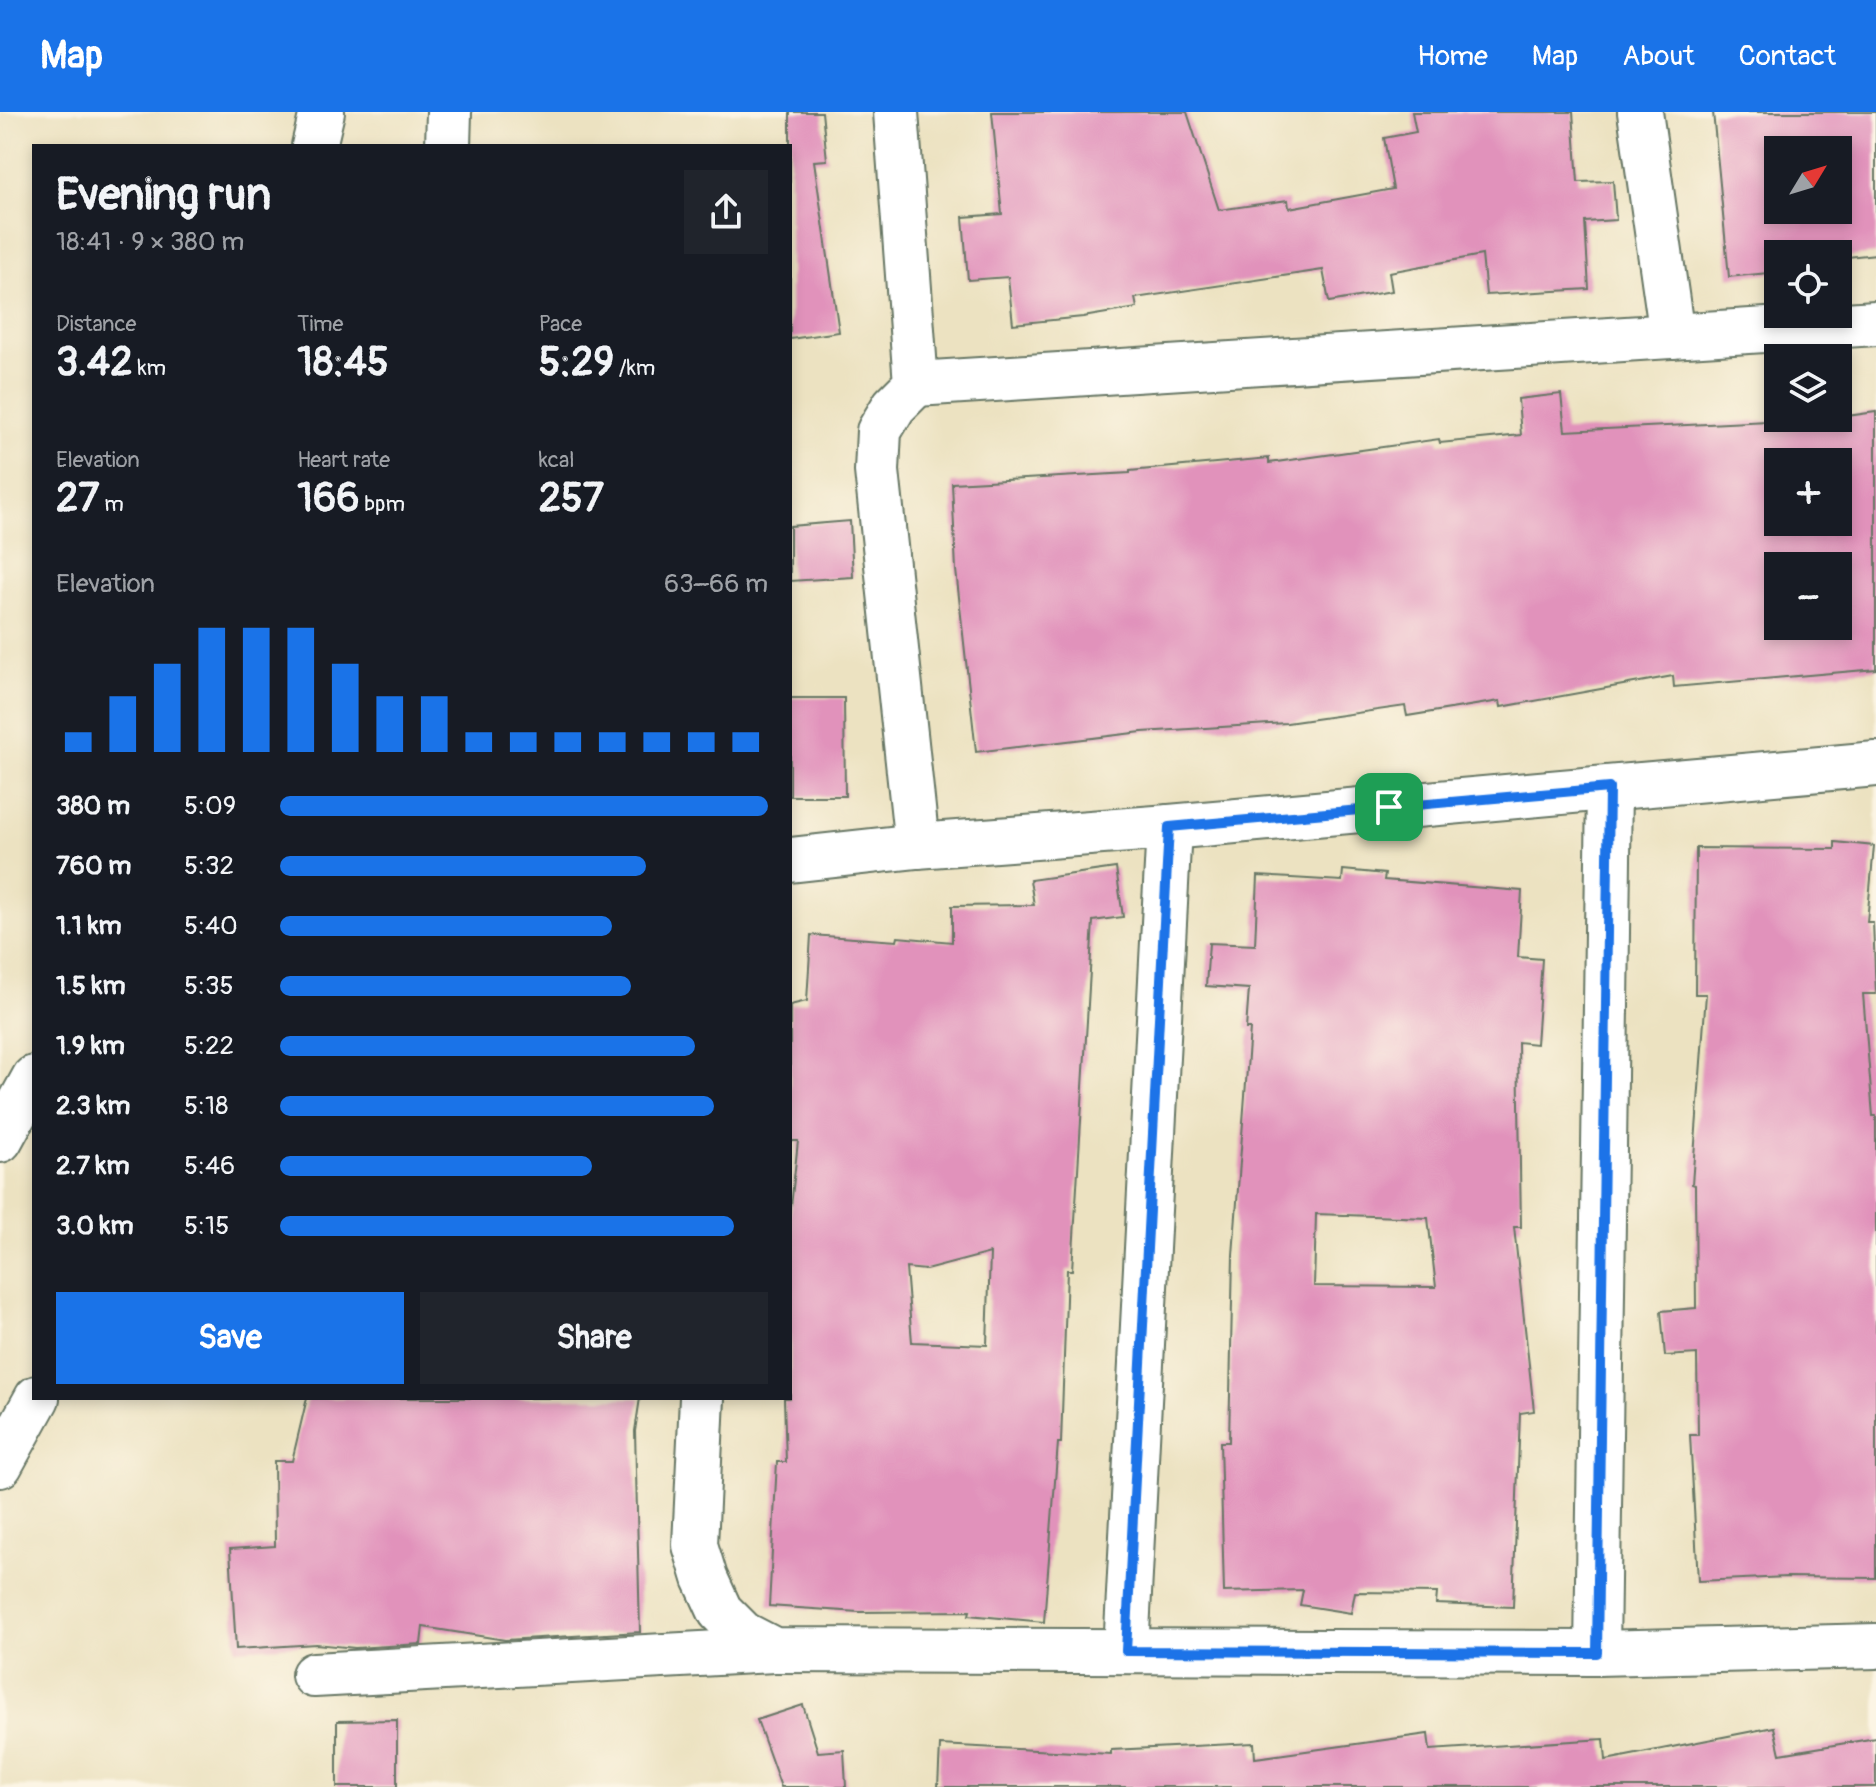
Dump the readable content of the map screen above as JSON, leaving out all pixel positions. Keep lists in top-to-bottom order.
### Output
{
  "north": "top right",
  "page": {
    "header": "Map",
    "nav": [
      "Home",
      "Map",
      "About",
      "Contact"
    ],
    "map_buttons": ["+", "−"],
    "heading": ["Evening run", "18:41 · 9 × 380 m"],
    "stats": [
      ["Distance", "3.42 km"],
      ["Time", "18:45"],
      ["Pace", "5:29 /km"],
      ["Elevation", "27 m"],
      ["Heart rate", "166 bpm"],
      ["kcal", "257"]
    ],
    "chart": ["Elevation", "63–66 m"],
    "list": [
      {
        "name": "380 m",
        "note": "5:09"
      },
      {
        "name": "760 m",
        "note": "5:32"
      },
      {
        "name": "1.1 km",
        "note": "5:40"
      },
      {
        "name": "1.5 km",
        "note": "5:35"
      },
      {
        "name": "1.9 km",
        "note": "5:22"
      },
      {
        "name": "2.3 km",
        "note": "5:18"
      },
      {
        "name": "2.7 km",
        "note": "5:46"
      },
      {
        "name": "3.0 km",
        "note": "5:15"
      }
    ],
    "buttons": ["Save", "Share"]
  }
}
